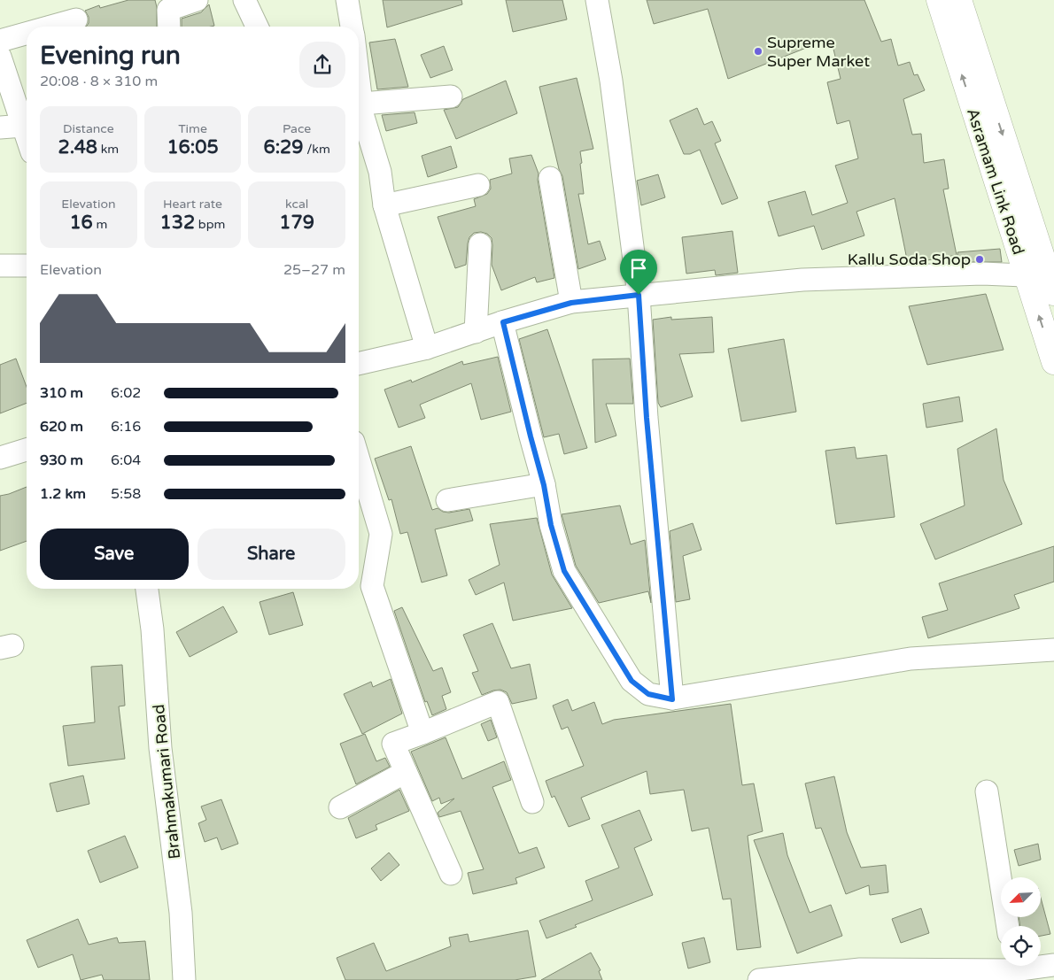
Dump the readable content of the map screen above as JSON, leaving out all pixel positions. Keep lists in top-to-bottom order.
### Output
{
  "streets": {
    "main road": ["Asramam Link Road"],
    "street": ["Brahmakumari Road"]
  },
  "places": ["Supreme Super Market", "Kallu Soda Shop"],
  "north": "bottom left",
  "page": {
    "heading": ["Evening run", "20:08 · 8 × 310 m"],
    "stats": [
      ["Distance", "2.48 km"],
      ["Time", "16:05"],
      ["Pace", "6:29 /km"],
      ["Elevation", "16 m"],
      ["Heart rate", "132 bpm"],
      ["kcal", "179"]
    ],
    "chart": ["Elevation", "25–27 m"],
    "list": [
      {
        "name": "310 m",
        "note": "6:02"
      },
      {
        "name": "620 m",
        "note": "6:16"
      },
      {
        "name": "930 m",
        "note": "6:04"
      },
      {
        "name": "1.2 km",
        "note": "5:58"
      }
    ],
    "buttons": ["Save", "Share"]
  }
}
